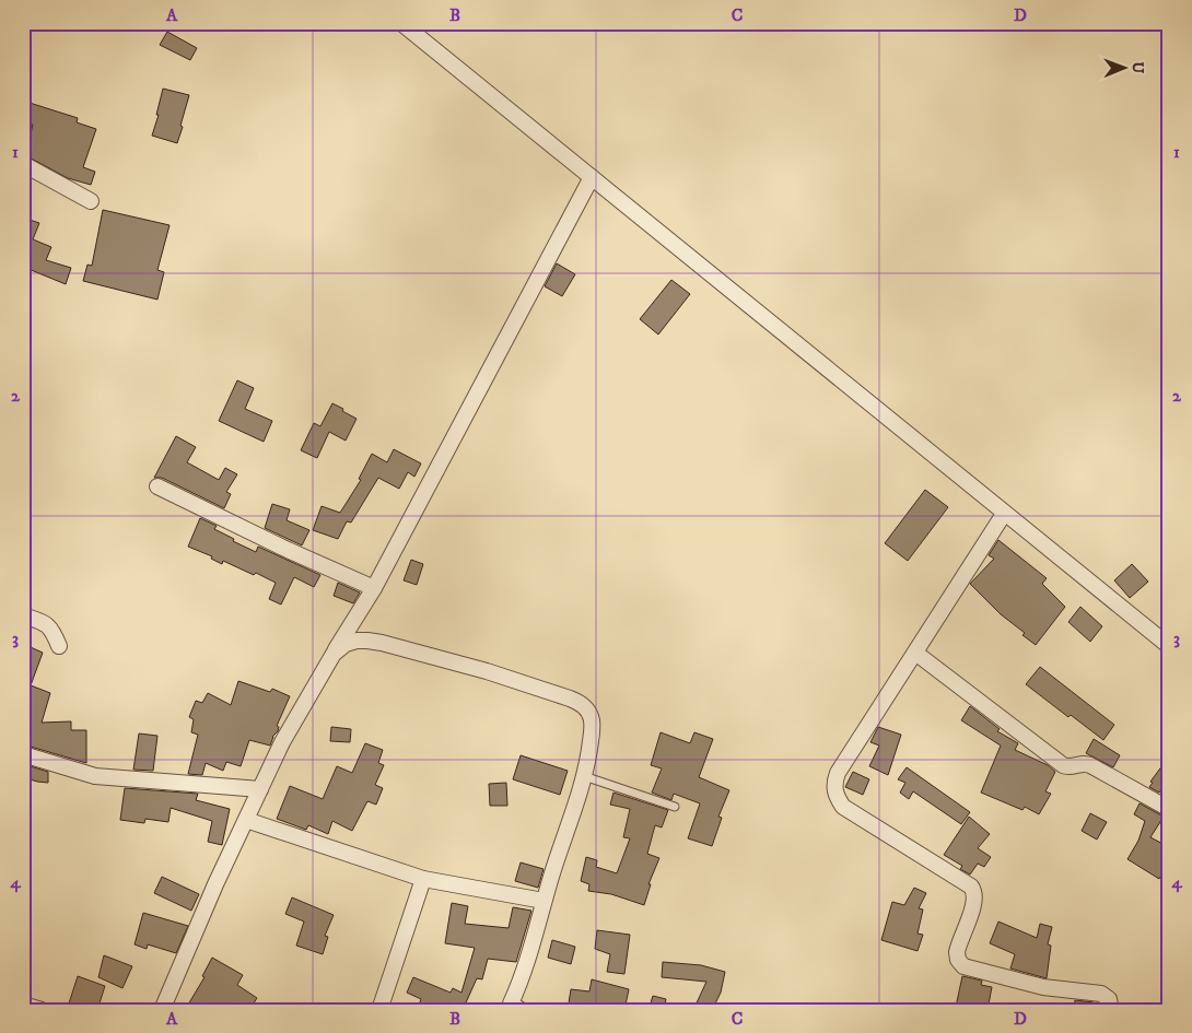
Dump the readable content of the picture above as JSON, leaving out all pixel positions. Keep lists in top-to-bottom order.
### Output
{
  "north": "right",
  "grid": {
    "columns": [
      "A",
      "B",
      "C",
      "D"
    ],
    "rows": [
      "1",
      "2",
      "3",
      "4"
    ]
  }
}
